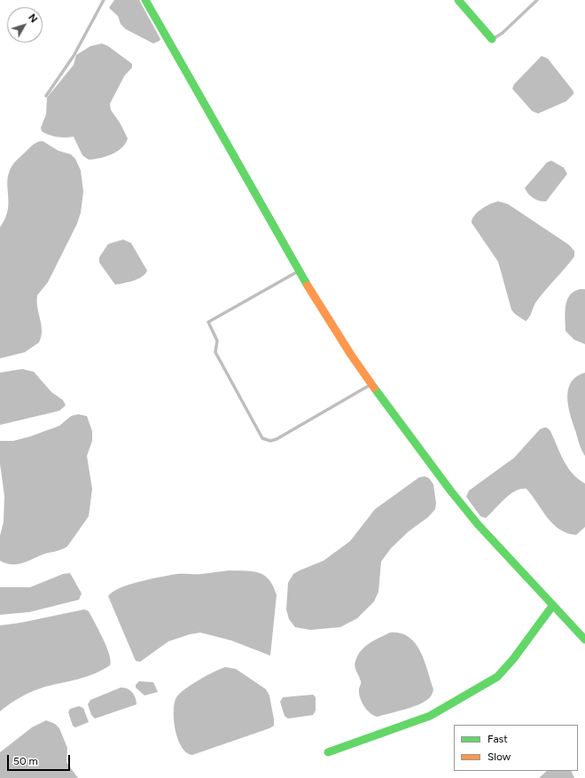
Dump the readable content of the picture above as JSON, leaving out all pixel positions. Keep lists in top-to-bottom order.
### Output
{
  "legend": ["Fast", "Slow"],
  "scale_bar": "50 m",
  "north": "top right"
}
